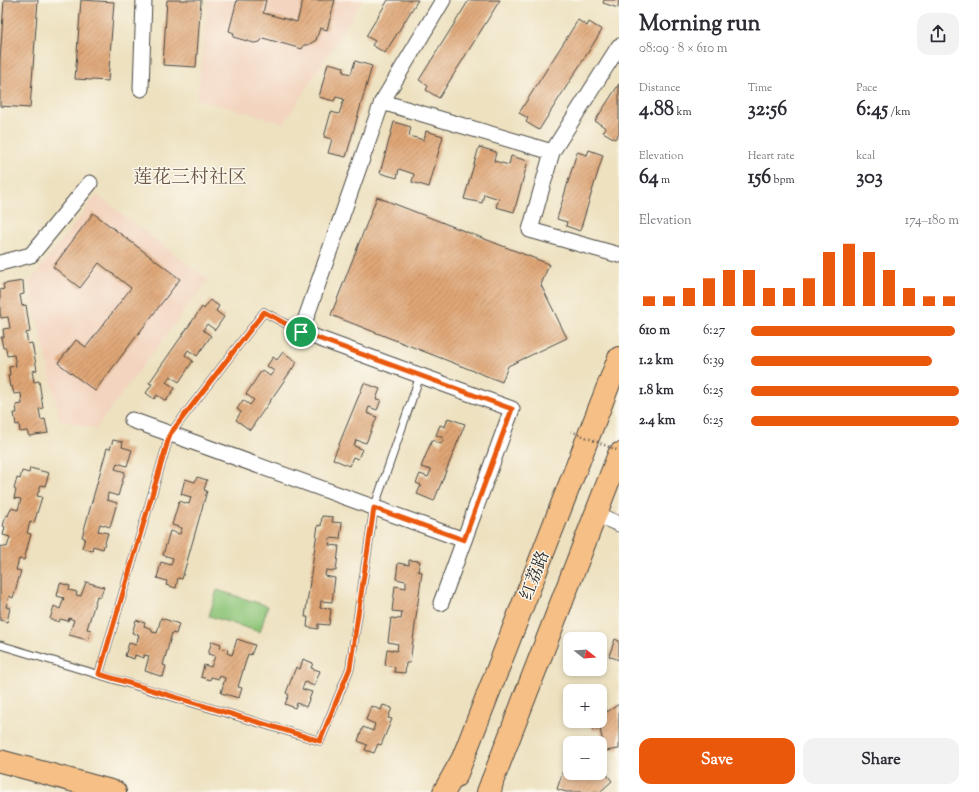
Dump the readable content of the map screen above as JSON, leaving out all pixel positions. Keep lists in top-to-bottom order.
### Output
{
  "streets": {
    "main road": ["红荔路"]
  },
  "districts": ["莲花三村社区"],
  "north": "right",
  "page": {
    "heading": ["Morning run", "08:09 · 8 × 610 m"],
    "stats": [
      ["Distance", "4.88 km"],
      ["Time", "32:56"],
      ["Pace", "6:45 /km"],
      ["Elevation", "64 m"],
      ["Heart rate", "156 bpm"],
      ["kcal", "303"]
    ],
    "chart": ["Elevation", "174–180 m"],
    "list": [
      {
        "name": "610 m",
        "note": "6:27"
      },
      {
        "name": "1.2 km",
        "note": "6:39"
      },
      {
        "name": "1.8 km",
        "note": "6:25"
      },
      {
        "name": "2.4 km",
        "note": "6:25"
      }
    ],
    "map_buttons": ["+", "−"],
    "buttons": ["Save", "Share"]
  }
}
